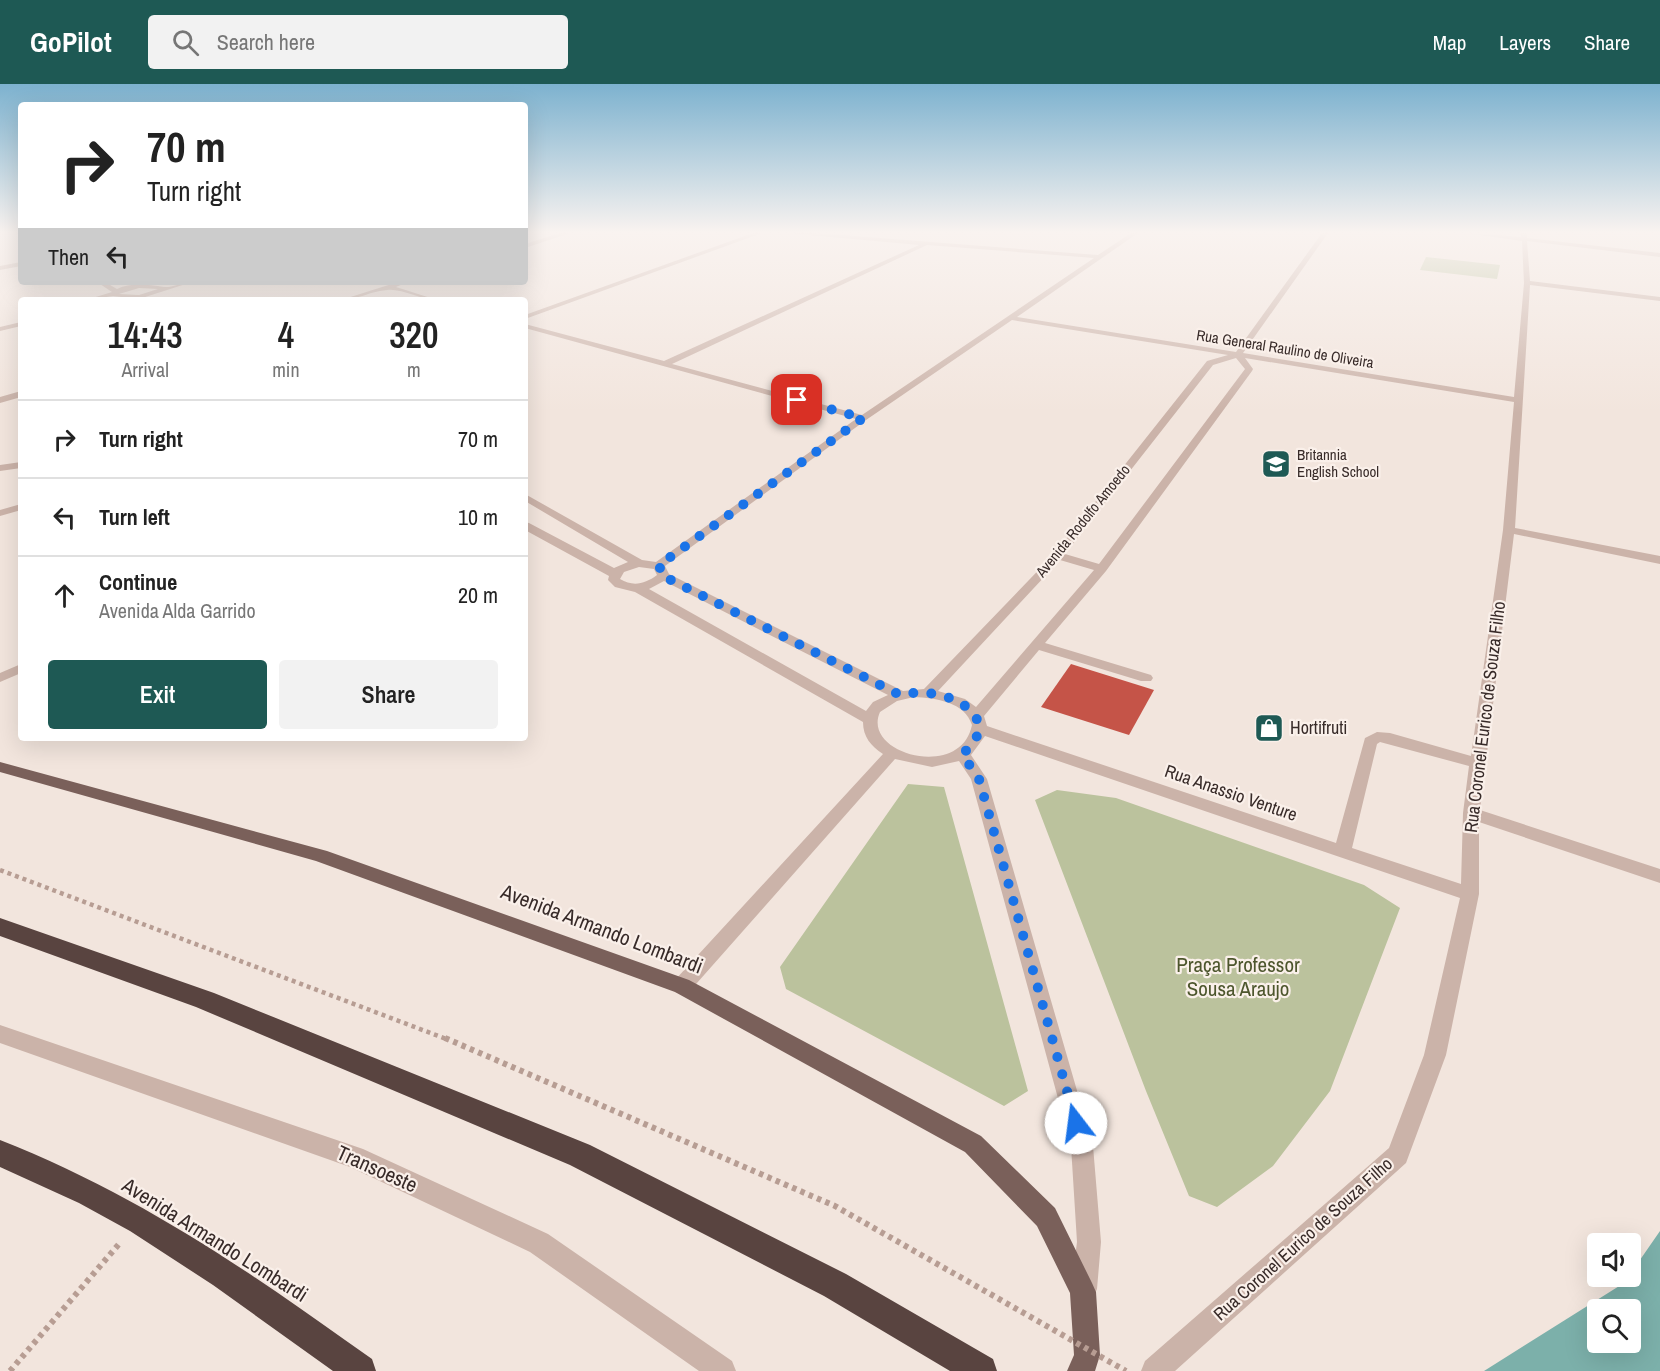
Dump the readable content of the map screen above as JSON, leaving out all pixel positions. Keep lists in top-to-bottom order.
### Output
{
  "streets": {
    "highway": ["Avenida Armando Lombardi"],
    "street": [
      "Rua General Raulino de Oliveira",
      "Avenida Rodolfo Amoedo",
      "Rua Coronel Eurico de Souza Filho",
      "Rua Anassio Venture",
      "Transoeste"
    ]
  },
  "crossings": [
    ["Rua General Raulino de Oliveira", "Avenida Rodolfo Amoedo"],
    ["Rua General Raulino de Oliveira", "Rua Coronel Eurico de Souza Filho"],
    ["Avenida Rodolfo Amoedo", "Rua Anassio Venture"],
    ["Rua Coronel Eurico de Souza Filho", "Rua Anassio Venture"]
  ],
  "parks": ["Praça Professor Sousa Araujo"],
  "places": {
    "school or university": ["Britannia English School"],
    "shop": ["Hortifruti"]
  },
  "page": {
    "header": "GoPilot",
    "search": "Search here",
    "nav": ["Map", "Layers", "Share"],
    "turn": ["70 m", "Turn right"],
    "then": "Then",
    "eta": [
      "14:43",
      "Arrival",
      "4",
      "min",
      "320",
      "m"
    ],
    "list": [
      {
        "name": "Turn right",
        "value": "70 m"
      },
      {
        "name": "Turn left",
        "value": "10 m"
      },
      {
        "name": "Continue",
        "note": "Avenida Alda Garrido",
        "value": "20 m"
      }
    ],
    "buttons": ["Exit", "Share"]
  }
}
